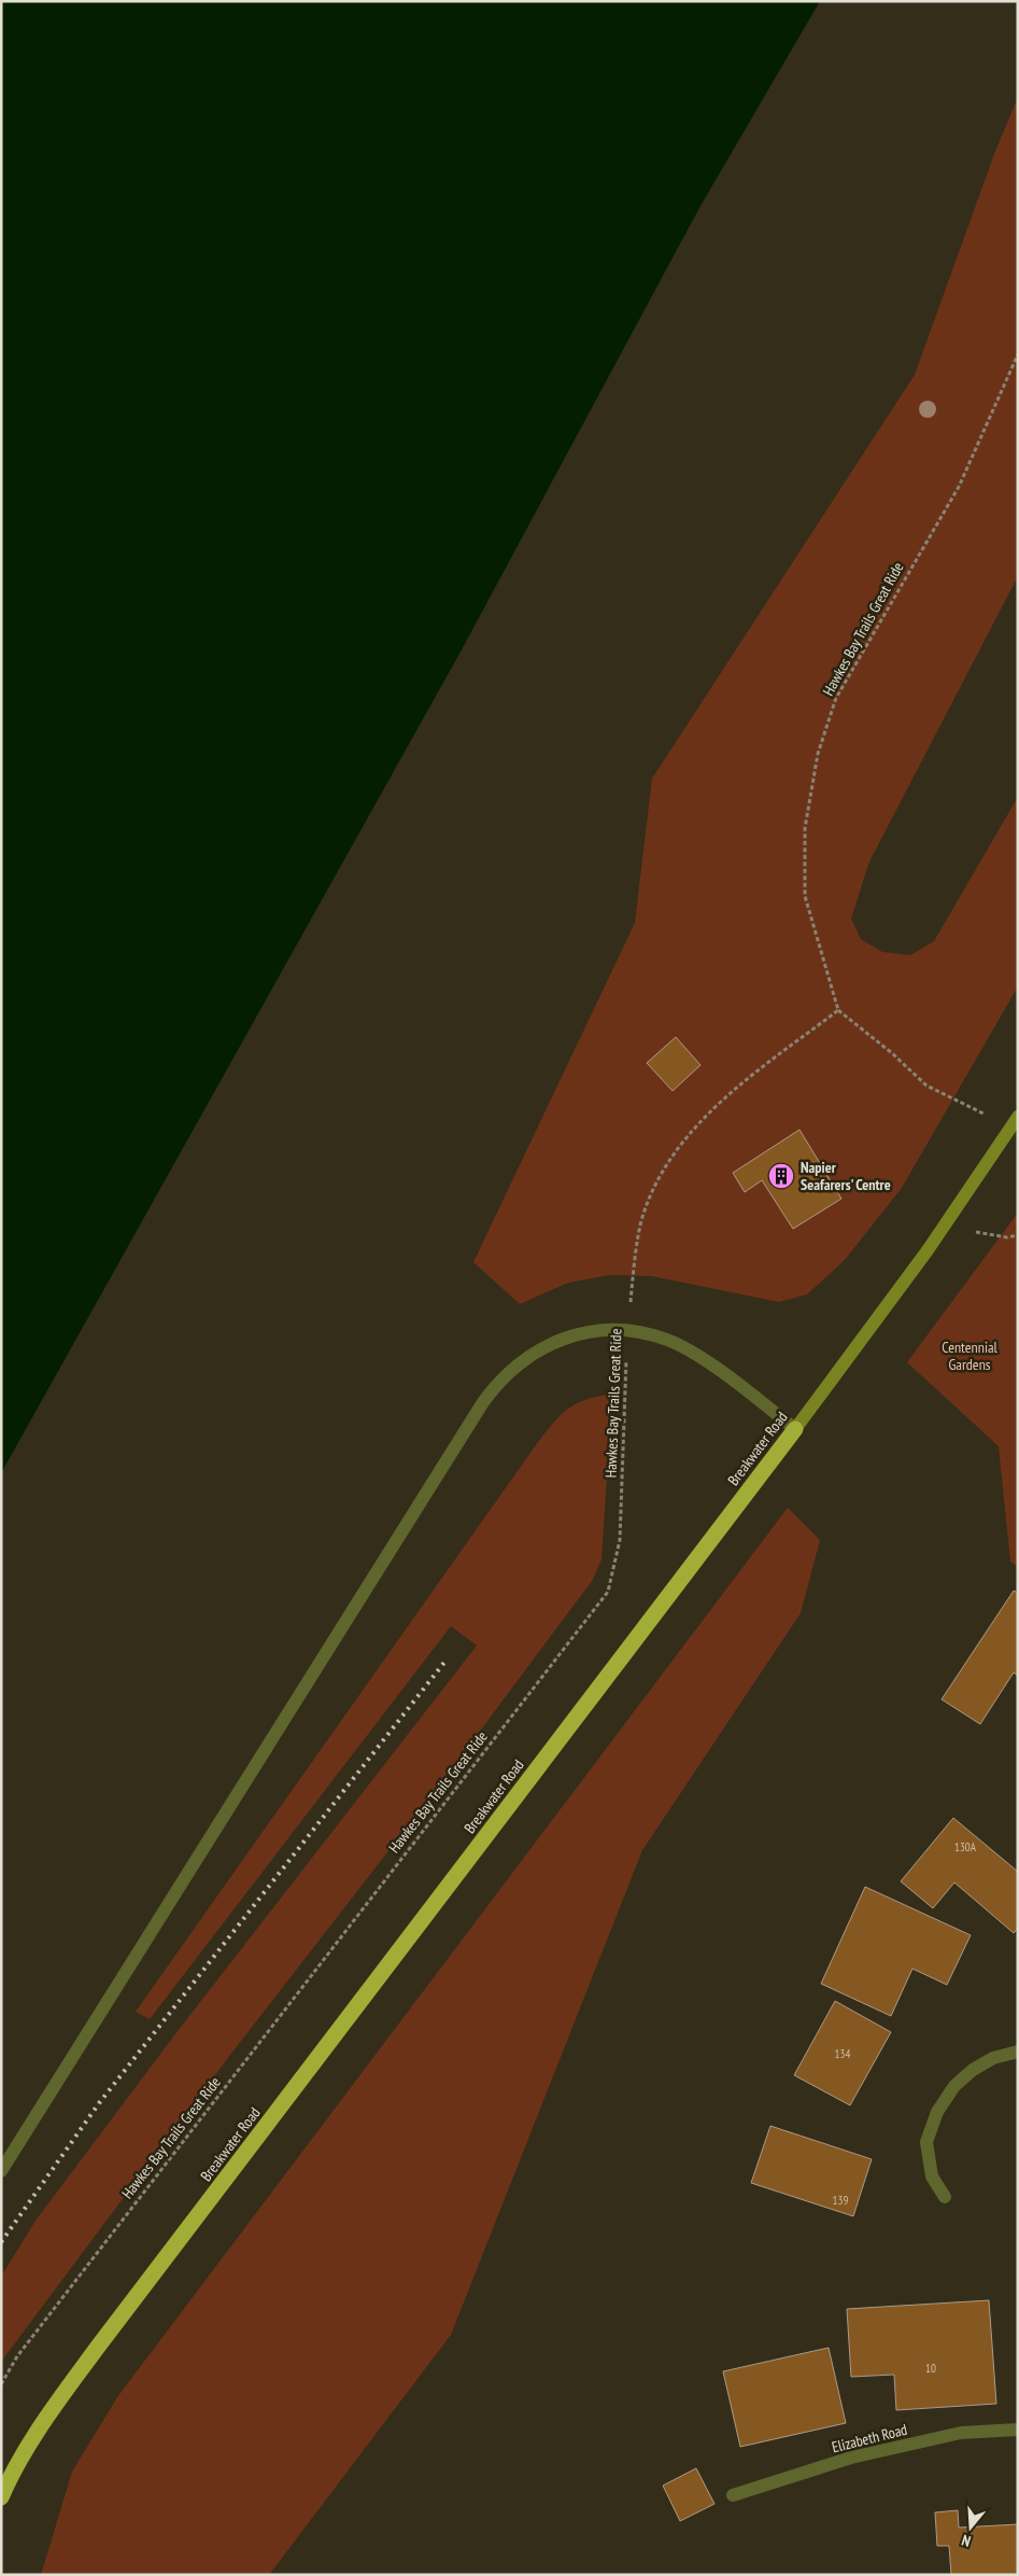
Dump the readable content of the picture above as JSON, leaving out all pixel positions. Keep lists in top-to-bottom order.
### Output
{
  "streets": {
    "highway": ["Breakwater Road"],
    "street": ["Elizabeth Road"],
    "path": ["Hawkes Bay Trails Great Ride"]
  },
  "parks": ["Centennial Gardens"],
  "places": {
    "building": ["Napier Seafarers' Centre"]
  },
  "house_numbers": [
    "130A",
    "134",
    "139",
    "10"
  ],
  "north": "bottom"
}
